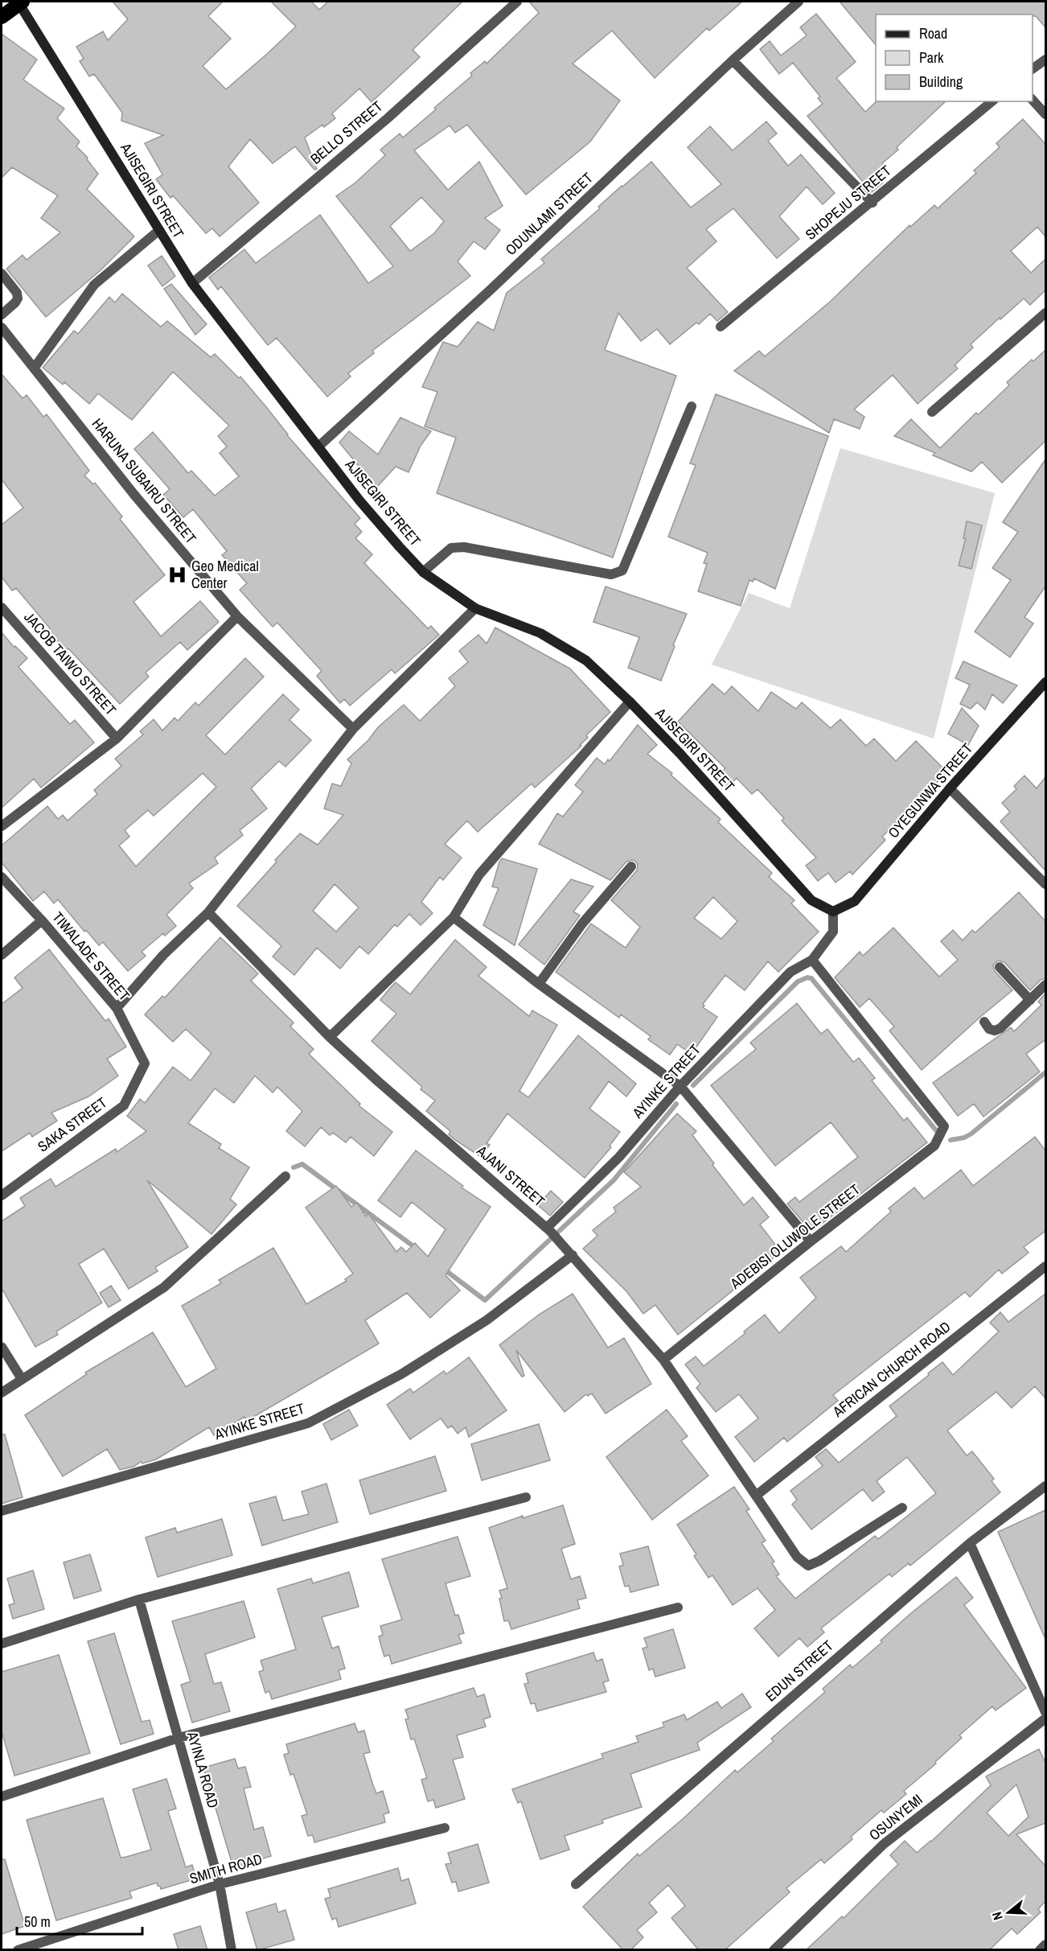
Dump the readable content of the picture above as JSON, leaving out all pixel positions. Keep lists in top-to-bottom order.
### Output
{
  "streets": {
    "street": [
      "BELLO STREET",
      "AJISEGIRI STREET",
      "SHOPEJU STREET",
      "ODUNLAMI STREET",
      "HARUNA SUBAIRU STREET",
      "JACOB TAIWO STREET",
      "OYEGUNWA STREET",
      "TIWALADE STREET",
      "AYINKE STREET",
      "SAKA STREET",
      "AJANI STREET",
      "ADEBISI OLUWOLE STREET",
      "AFRICAN CHURCH ROAD",
      "EDUN STREET",
      "AYINLA ROAD",
      "OSUNYEMI",
      "SMITH ROAD"
    ]
  },
  "crossings": [
    ["BELLO STREET", "AJISEGIRI STREET"],
    ["AJISEGIRI STREET", "ODUNLAMI STREET"],
    ["AJISEGIRI STREET", "OYEGUNWA STREET"],
    ["TIWALADE STREET", "SAKA STREET"],
    ["AYINKE STREET", "AJANI STREET"],
    ["AYINKE STREET", "ADEBISI OLUWOLE STREET"],
    ["AJANI STREET", "ADEBISI OLUWOLE STREET"],
    ["AJANI STREET", "AFRICAN CHURCH ROAD"],
    ["AYINLA ROAD", "SMITH ROAD"]
  ],
  "places": {
    "hospital": ["Geo Medical Center"]
  },
  "legend": ["Road", "Park", "Building"],
  "scale_bar": "50 m",
  "north": "left"
}
